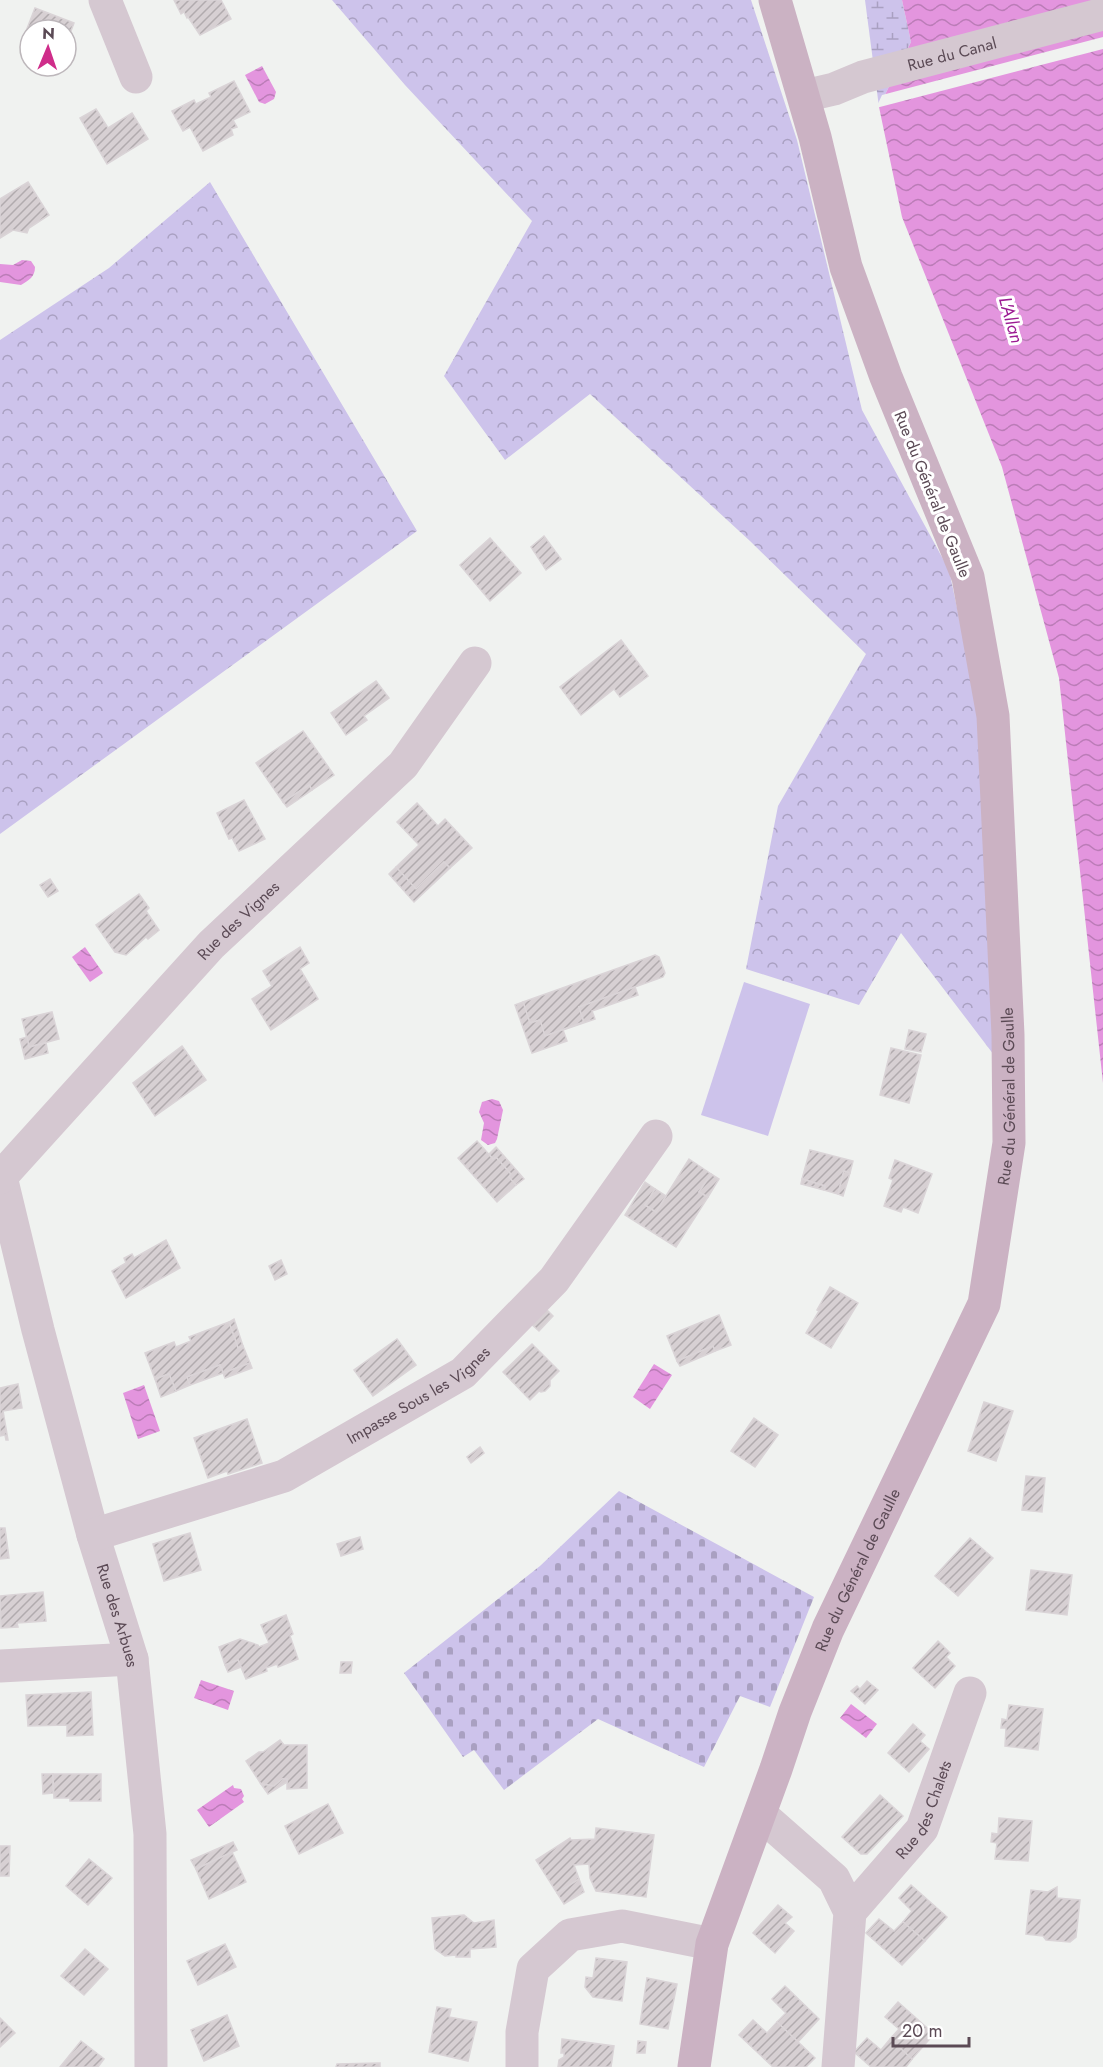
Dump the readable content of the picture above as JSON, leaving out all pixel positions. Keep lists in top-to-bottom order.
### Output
{
  "streets": {
    "main road": ["Rue du Général de Gaulle"],
    "street": [
      "Rue du Canal",
      "Rue des Vignes",
      "Impasse Sous les Vignes",
      "Rue des Arbues",
      "Rue des Chalets"
    ]
  },
  "crossings": [
    ["Rue du Canal", "Rue du Général de Gaulle"],
    ["Rue des Vignes", "Rue des Arbues"],
    ["Impasse Sous les Vignes", "Rue des Arbues"]
  ],
  "water": ["L'Allan"],
  "scale_bar": "20 m",
  "north": "top"
}
